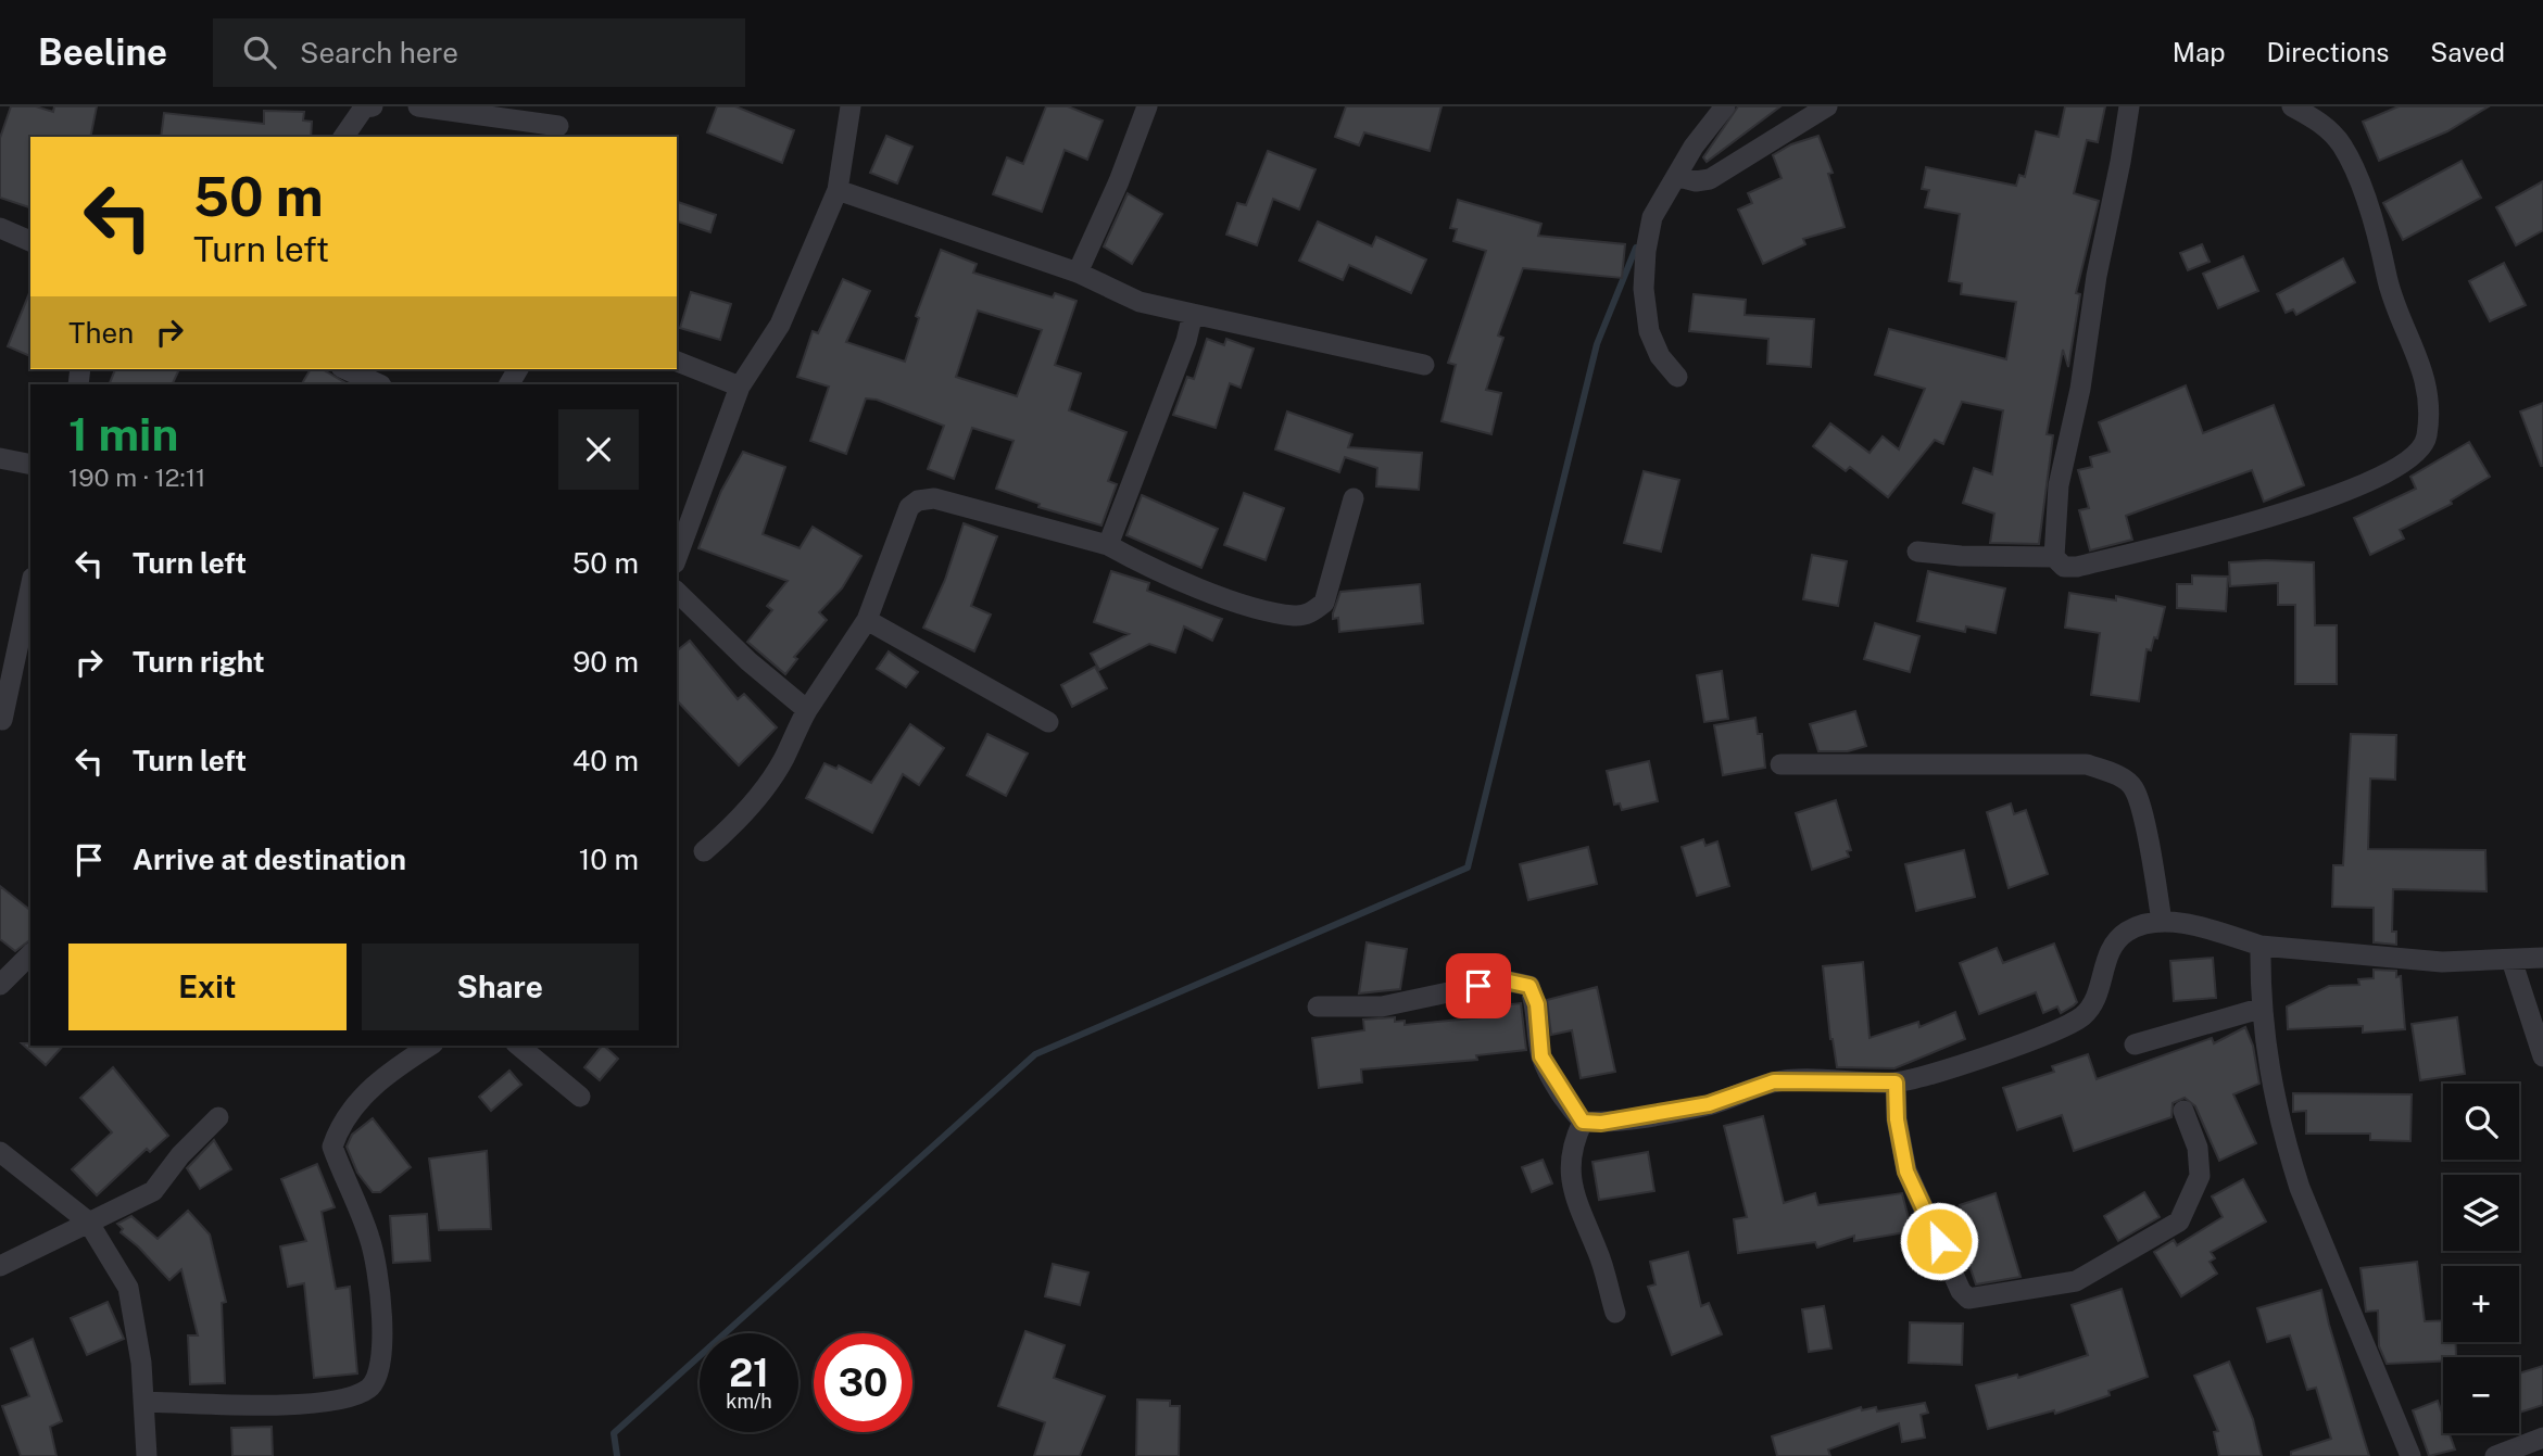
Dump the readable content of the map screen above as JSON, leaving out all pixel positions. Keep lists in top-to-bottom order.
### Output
{
  "page": {
    "header": "Beeline",
    "search": "Search here",
    "nav": ["Map", "Directions", "Saved"],
    "turn": ["50 m", "Turn left"],
    "then": "Then",
    "heading": ["1 min", "190 m · 12:11"],
    "list": [
      {
        "name": "Turn left",
        "value": "50 m"
      },
      {
        "name": "Turn right",
        "value": "90 m"
      },
      {
        "name": "Turn left",
        "value": "40 m"
      },
      {
        "name": "Arrive at destination",
        "value": "10 m"
      }
    ],
    "buttons": ["Exit", "Share"],
    "map_buttons": ["+", "−"],
    "speed": "21 km/h",
    "limit": "30"
  }
}
